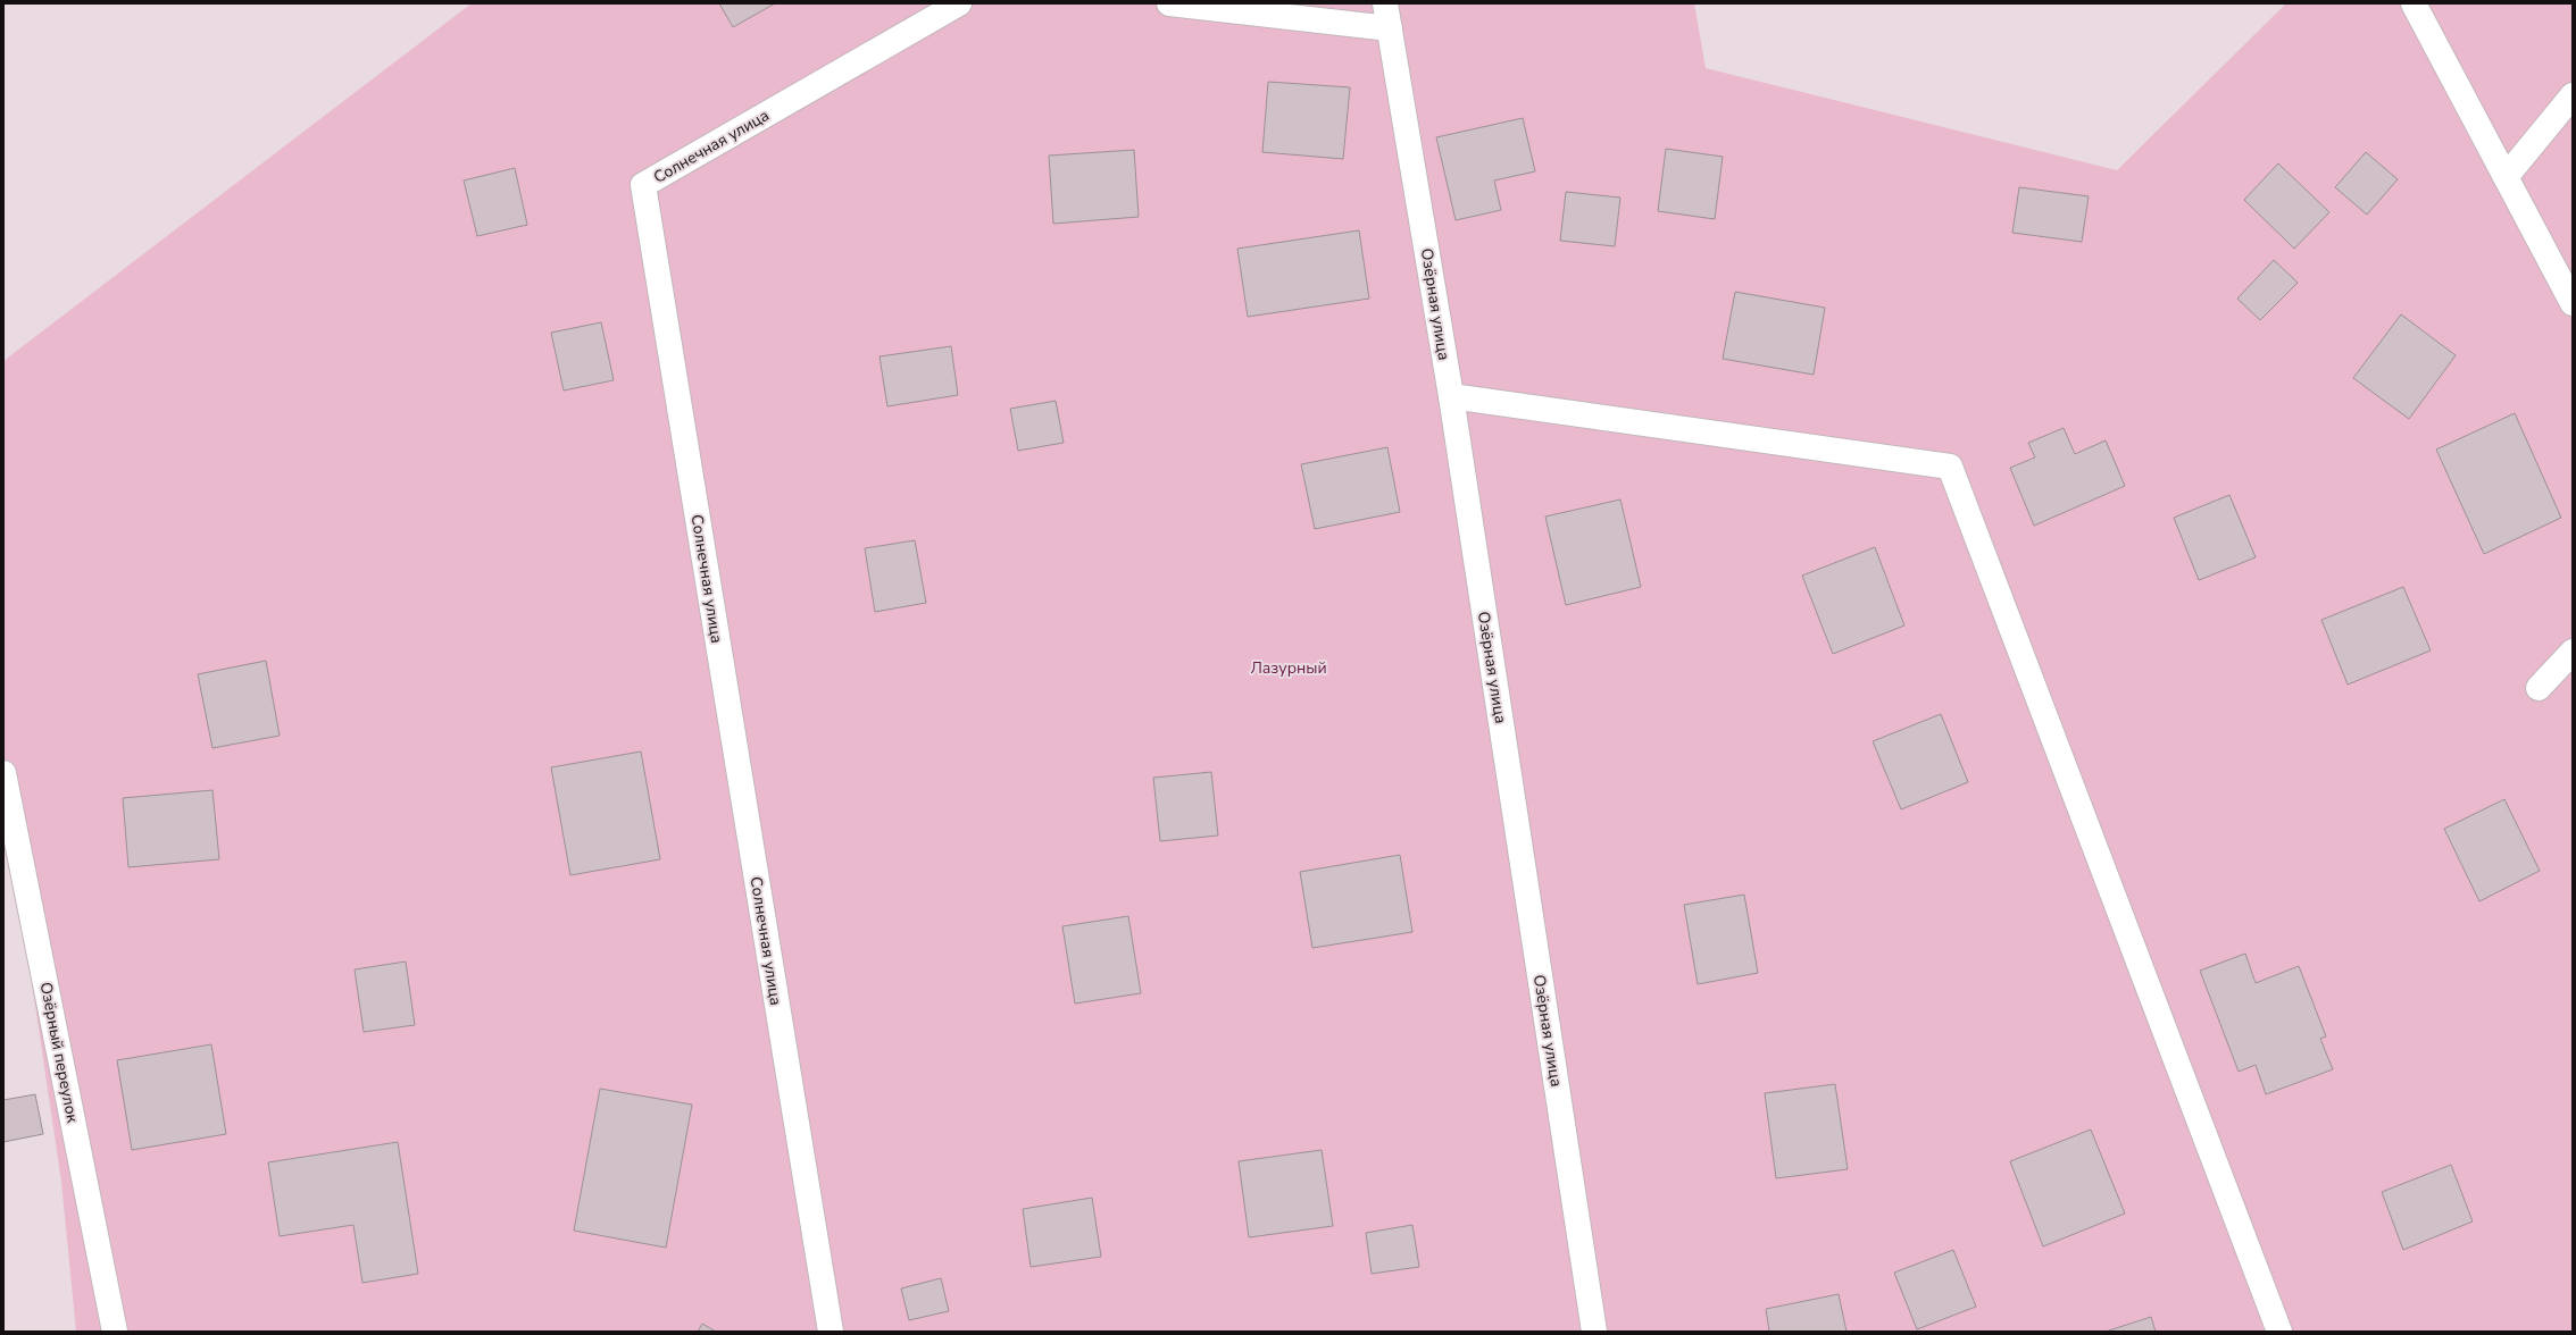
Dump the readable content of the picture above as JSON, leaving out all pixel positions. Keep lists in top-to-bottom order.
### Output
{
  "streets": {
    "street": ["Солнечная улица", "Озёрная улица", "Озёрный переулок"]
  },
  "parks": ["Лазурный"]
}
